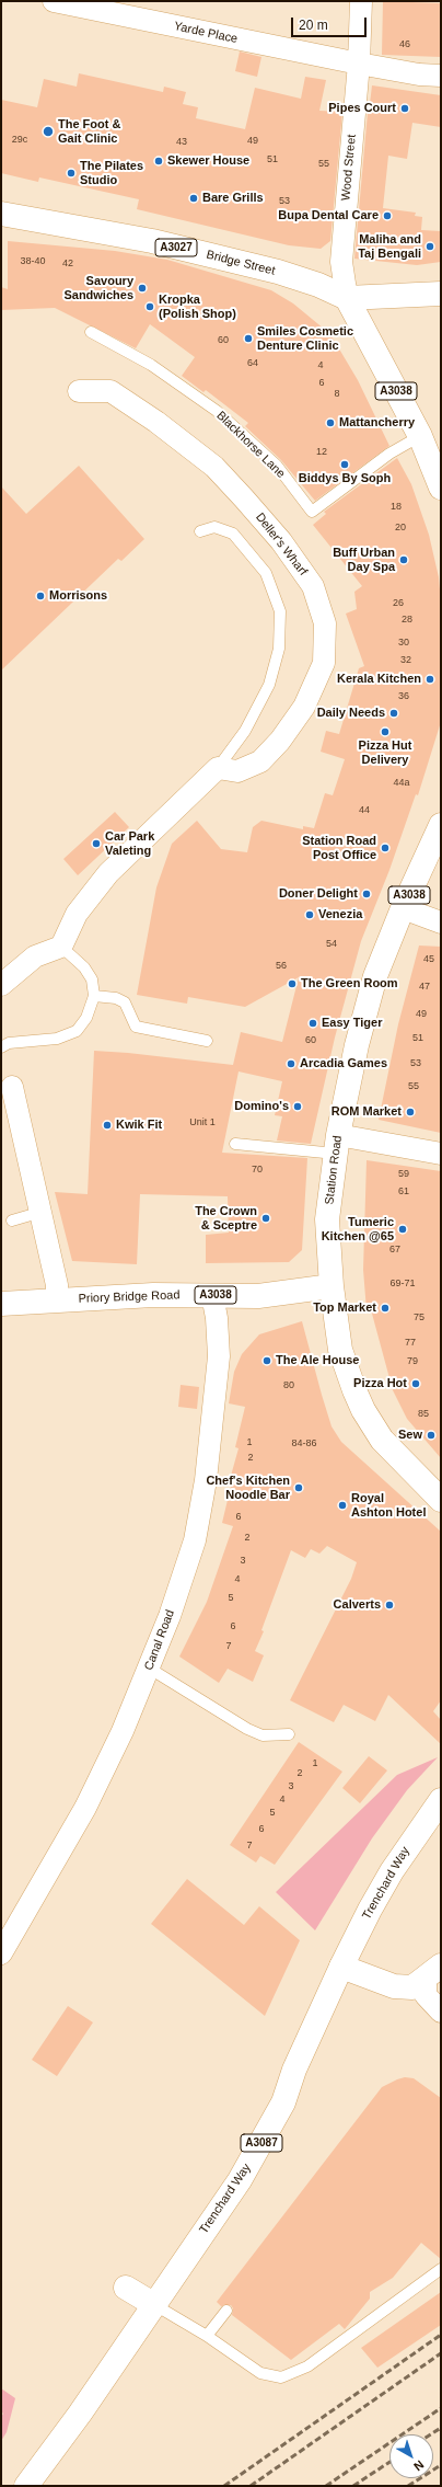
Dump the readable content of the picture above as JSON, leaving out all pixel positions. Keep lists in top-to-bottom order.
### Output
{
  "streets": {
    "main road": [
      "A3027",
      "Bridge Street",
      "A3038",
      "Station Road",
      "Priory Bridge Road",
      "Trenchard Way",
      "A3087"
    ],
    "street": [
      "Yarde Place",
      "Wood Street",
      "Deller's Wharf",
      "Canal Road"
    ],
    "lane": ["Blackhorse Lane"]
  },
  "crossings": [
    ["Yarde Place", "Wood Street"],
    ["Wood Street", "A3027"],
    ["Wood Street", "Bridge Street"],
    ["Wood Street", "A3038"],
    ["A3027", "Bridge Street"],
    ["A3027", "A3038"],
    ["Bridge Street", "A3038"],
    ["A3038", "Blackhorse Lane"],
    ["Station Road", "Priory Bridge Road"],
    ["Priory Bridge Road", "Canal Road"]
  ],
  "places": [
    "Pipes Court",
    "The Foot & Gait Clinic",
    "Skewer House",
    "The Pilates Studio",
    "Bare Grills",
    "Bupa Dental Care",
    "Maliha and Taj Bengali",
    "Savoury Sandwiches",
    "Kropka (Polish Shop)",
    "Smiles Cosmetic Denture Clinic",
    "Mattancherry",
    "Biddys By Soph",
    "Buff Urban Day Spa",
    "Morrisons",
    "Kerala Kitchen",
    "Daily Needs",
    "Pizza Hut Delivery",
    "Car Park Valeting",
    "Station Road Post Office",
    "Doner Delight",
    "Venezia",
    "The Green Room",
    "Easy Tiger",
    "Arcadia Games",
    "Domino's",
    "ROM Market",
    "Kwik Fit",
    "The Crown & Sceptre",
    "Tumeric Kitchen @65",
    "Top Market",
    "The Ale House",
    "Pizza Hot",
    "Sew",
    "Chef's Kitchen Noodle Bar",
    "Royal Ashton Hotel",
    "Calverts"
  ],
  "house_numbers": [
    "46",
    "29c",
    "49",
    "43",
    "51",
    "55",
    "53",
    "38-40",
    "42",
    "60",
    "64",
    "4",
    "6",
    "8",
    "12",
    "18",
    "20",
    "26",
    "28",
    "30",
    "32",
    "36",
    "44a",
    "44",
    "54",
    "45",
    "56",
    "47",
    "49",
    "51",
    "60",
    "53",
    "55",
    "Unit 1",
    "70",
    "59",
    "61",
    "67",
    "69-71",
    "75",
    "77",
    "79",
    "80",
    "85",
    "1",
    "84-86",
    "2",
    "6",
    "2",
    "3",
    "4",
    "5",
    "6",
    "7",
    "1",
    "2",
    "3",
    "4",
    "5",
    "6",
    "7"
  ],
  "scale_bar": "20 m",
  "north": "bottom right"
}
